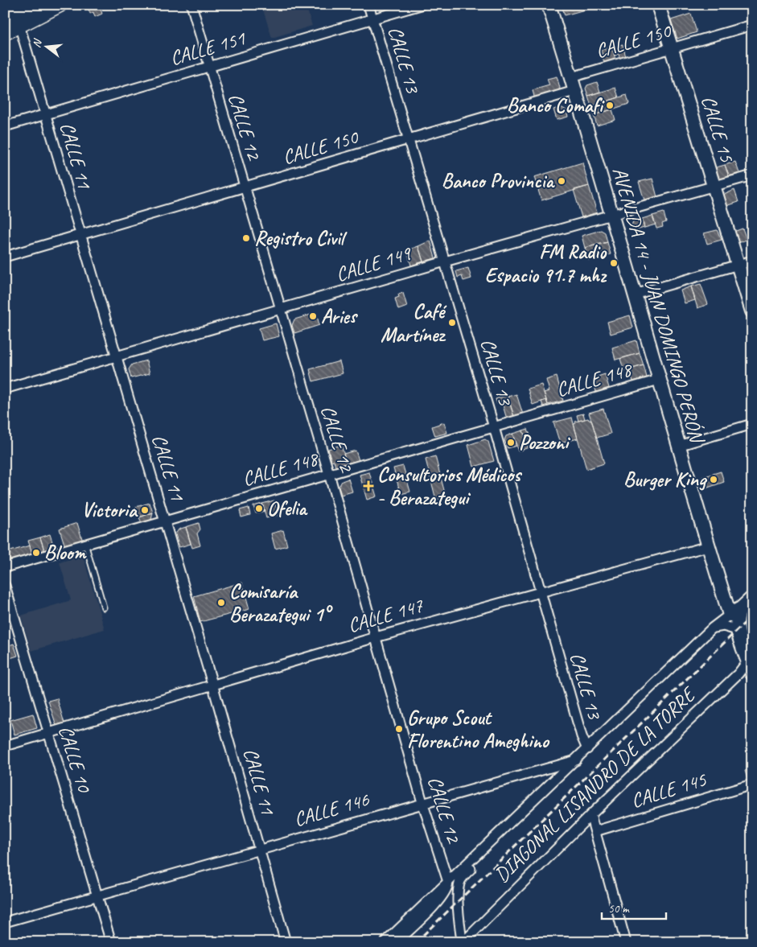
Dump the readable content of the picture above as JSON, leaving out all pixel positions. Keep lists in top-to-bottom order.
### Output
{
  "streets": {
    "main road": ["CALLE 15", "AVENIDA 14 - JUAN DOMINGO PERÓN", "DIAGONAL LISANDRO DE LA TORRE"],
    "street": [
      "CALLE 150",
      "CALLE 151",
      "CALLE 13",
      "CALLE 12",
      "CALLE 11",
      "CALLE 149",
      "CALLE 148",
      "CALLE 147",
      "CALLE 10",
      "CALLE 145",
      "CALLE 146"
    ]
  },
  "crossings": [
    ["CALLE 150", "CALLE 13"],
    ["CALLE 150", "CALLE 12"],
    ["CALLE 150", "CALLE 15"],
    ["CALLE 150", "CALLE 11"],
    ["CALLE 150", "AVENIDA 14 - JUAN DOMINGO PERÓN"],
    ["CALLE 151", "CALLE 13"],
    ["CALLE 151", "CALLE 12"],
    ["CALLE 151", "CALLE 11"],
    ["CALLE 13", "CALLE 149"],
    ["CALLE 13", "CALLE 148"],
    ["CALLE 13", "CALLE 147"],
    ["CALLE 13", "DIAGONAL LISANDRO DE LA TORRE"],
    ["CALLE 12", "CALLE 149"],
    ["CALLE 12", "CALLE 148"],
    ["CALLE 12", "CALLE 147"],
    ["CALLE 12", "DIAGONAL LISANDRO DE LA TORRE"],
    ["CALLE 12", "CALLE 146"],
    ["CALLE 15", "CALLE 149"],
    ["CALLE 11", "CALLE 149"],
    ["CALLE 11", "CALLE 148"],
    ["CALLE 11", "CALLE 147"],
    ["CALLE 11", "CALLE 146"],
    ["CALLE 149", "AVENIDA 14 - JUAN DOMINGO PERÓN"],
    ["AVENIDA 14 - JUAN DOMINGO PERÓN", "CALLE 148"],
    ["AVENIDA 14 - JUAN DOMINGO PERÓN", "CALLE 147"],
    ["AVENIDA 14 - JUAN DOMINGO PERÓN", "DIAGONAL LISANDRO DE LA TORRE"],
    ["CALLE 147", "CALLE 10"],
    ["CALLE 10", "CALLE 146"],
    ["DIAGONAL LISANDRO DE LA TORRE", "CALLE 146"]
  ],
  "places": {
    "other": [
      "Banco Comafi",
      "Banco Provincia",
      "Registro Civil",
      "FM Radio Espacio 91.7 mhz",
      "Aries",
      "Café Martínez",
      "Pozzoni",
      "Burger King",
      "Ofelia",
      "Victoria",
      "Bloom",
      "Comisaría Berazategui 1°",
      "Grupo Scout Florentino Ameghino"
    ],
    "health": ["Consultorios Médicos - Berazategui"]
  },
  "scale_bar": "50 m",
  "north": "left"
}
